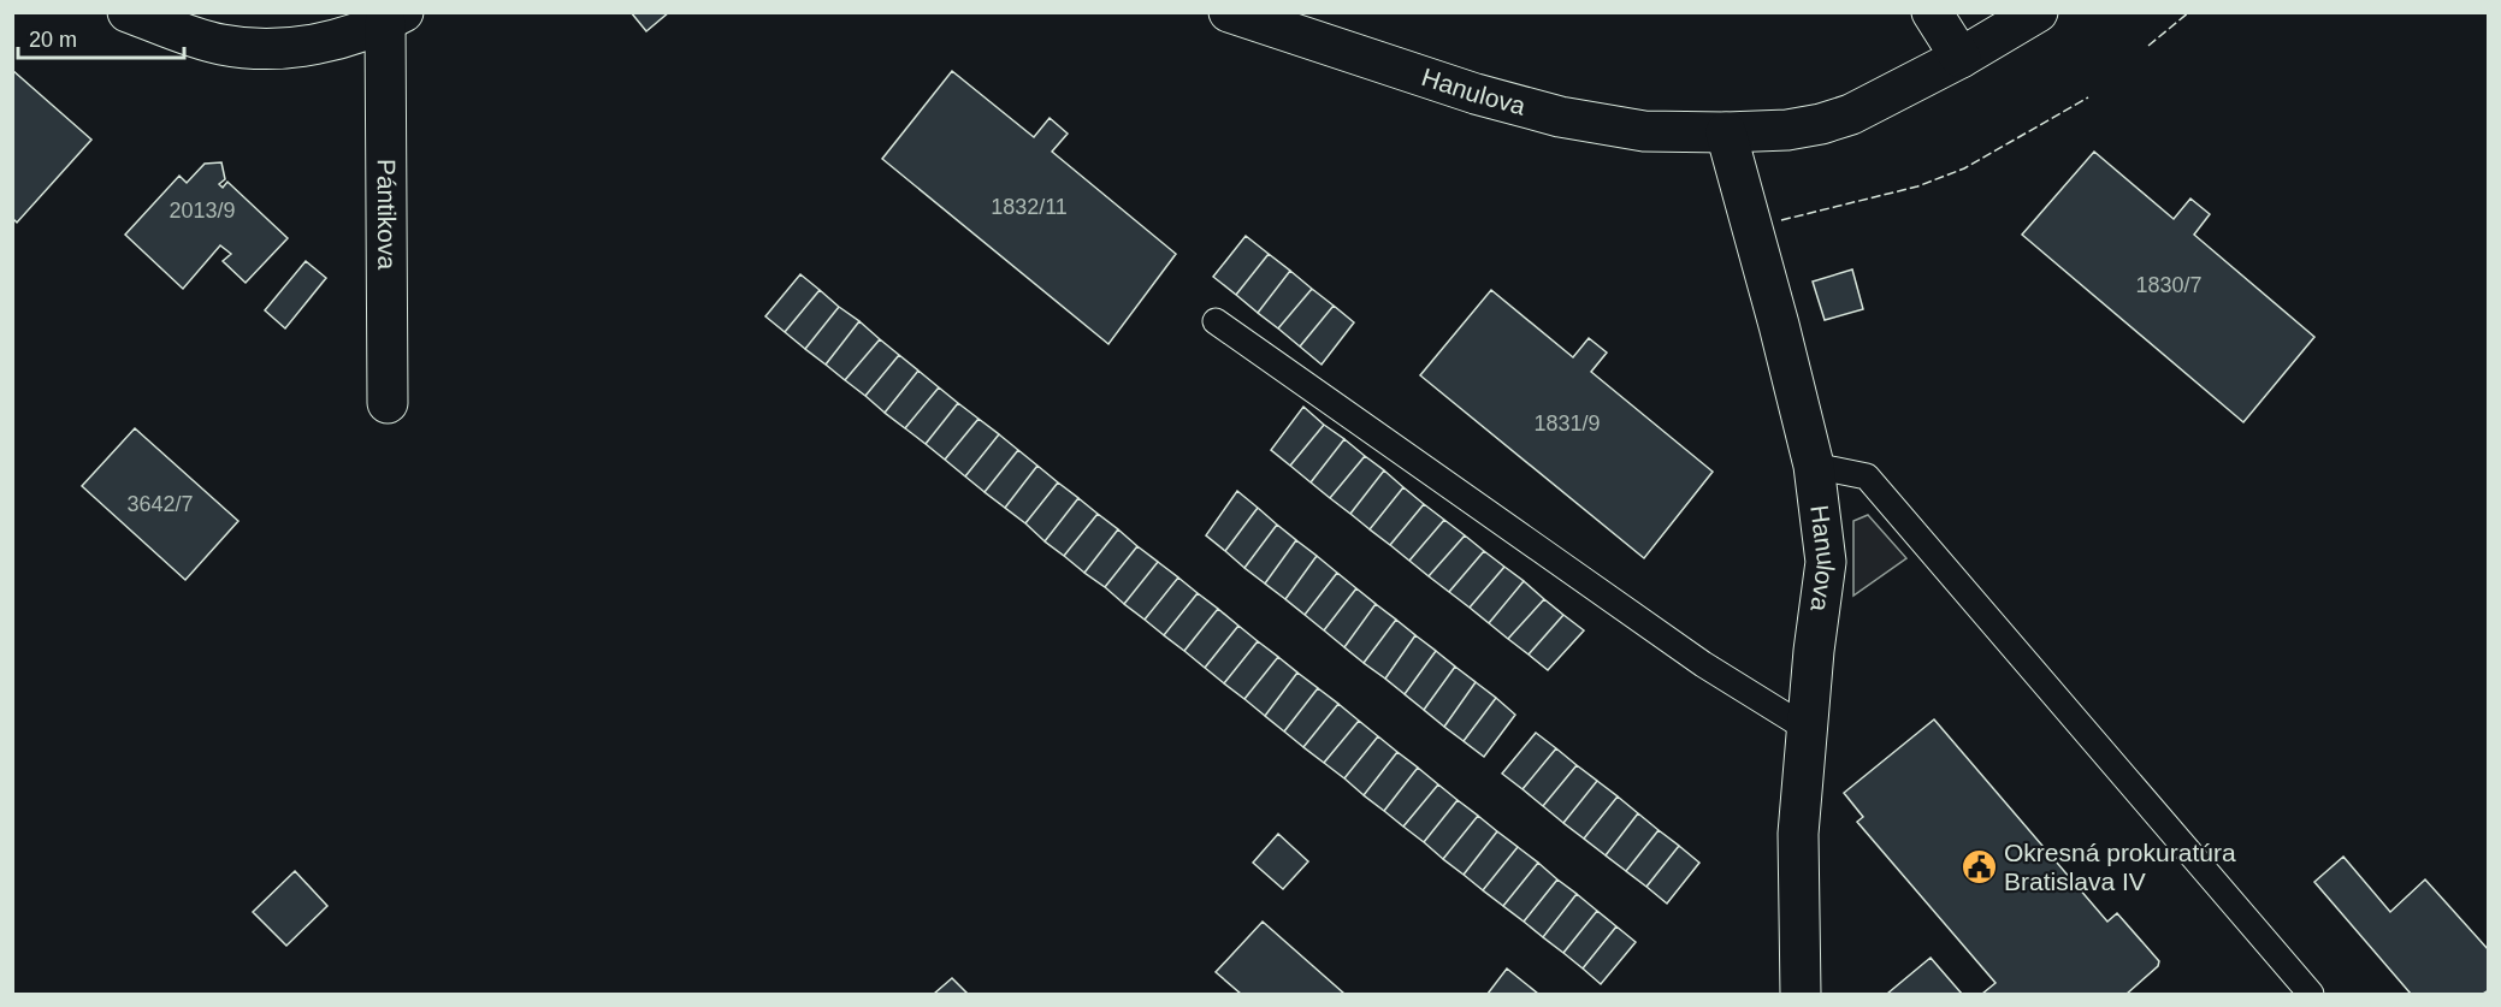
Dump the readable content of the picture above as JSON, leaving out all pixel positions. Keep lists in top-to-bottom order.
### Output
{
  "streets": {
    "street": ["Hanulova", "Pántikova"]
  },
  "places": {
    "public building": ["Okresná prokuratúra Bratislava IV"]
  },
  "house_numbers": [
    "1832/11",
    "2013/9",
    "1830/7",
    "1831/9",
    "3642/7"
  ],
  "scale_bar": "20 m"
}
